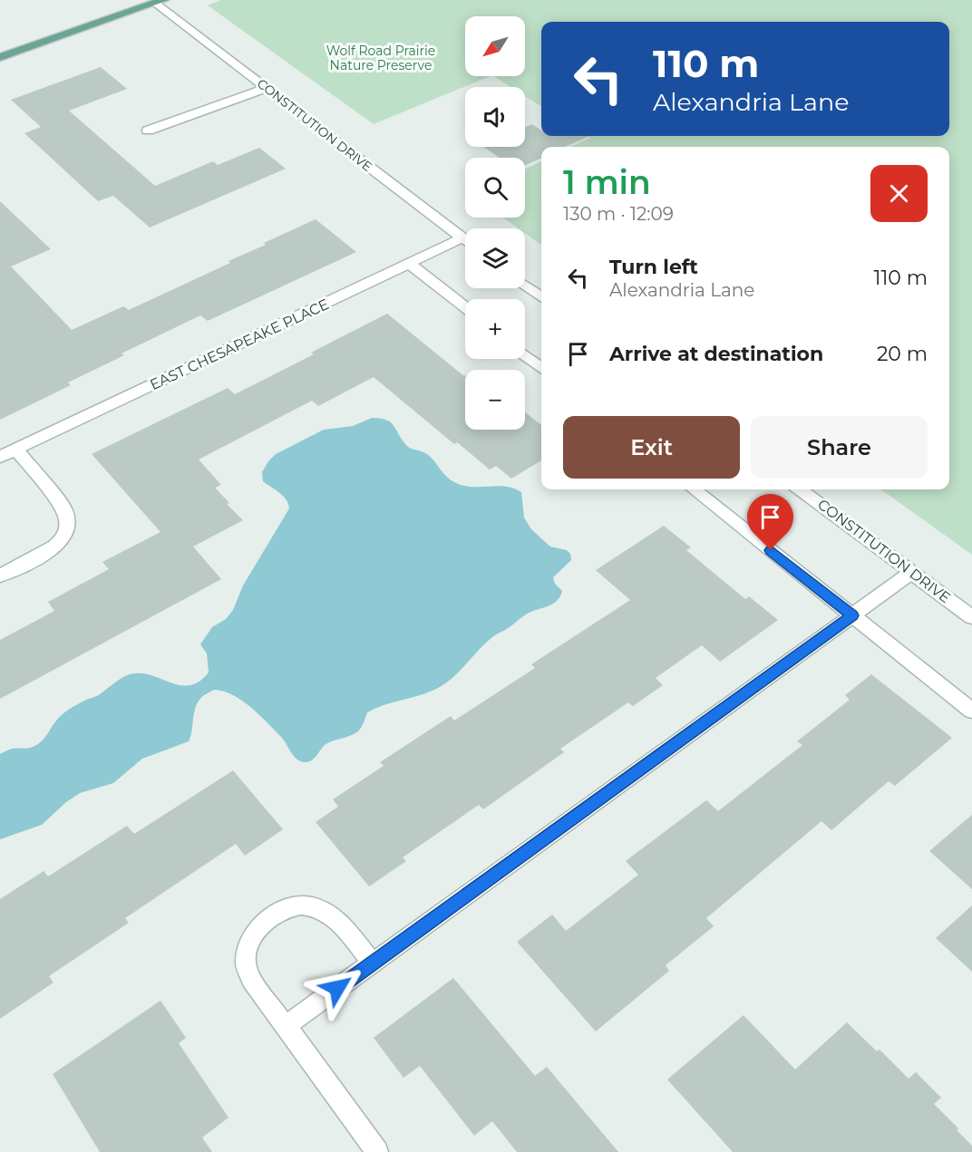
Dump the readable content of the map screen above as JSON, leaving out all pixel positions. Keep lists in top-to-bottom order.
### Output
{
  "streets": {
    "street": ["CONSTITUTION DRIVE", "EAST CHESAPEAKE PLACE"]
  },
  "crossings": [
    ["CONSTITUTION DRIVE", "EAST CHESAPEAKE PLACE"]
  ],
  "parks": ["Wolf Road Prairie Nature Preserve"],
  "north": "bottom left",
  "page": {
    "map_buttons": ["+", "−"],
    "turn": ["110 m", "Alexandria Lane"],
    "heading": ["1 min", "130 m · 12:09"],
    "list": [
      {
        "name": "Turn left",
        "note": "Alexandria Lane",
        "value": "110 m"
      },
      {
        "name": "Arrive at destination",
        "value": "20 m"
      }
    ],
    "buttons": ["Exit", "Share"]
  }
}
